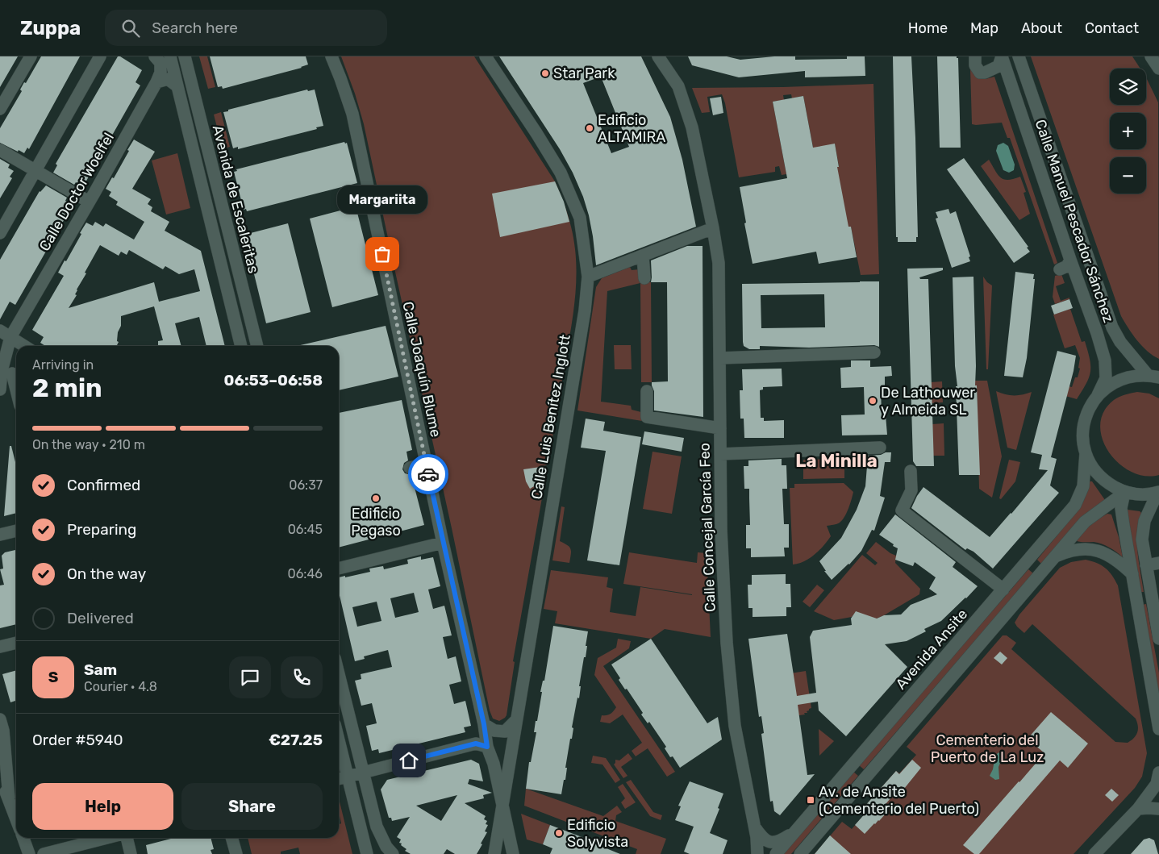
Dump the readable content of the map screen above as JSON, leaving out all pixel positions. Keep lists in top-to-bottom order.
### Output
{
  "streets": {
    "street": [
      "Calle Doctor Woelfel",
      "Avenida de Escaleritas",
      "Calle Manuel Pescador Sánchez",
      "Calle Joaquín Blume",
      "Calle Luis Benítez Inglott",
      "Calle Concejal García Feo",
      "Avenida Ansite"
    ]
  },
  "crossings": [
    ["Calle Concejal García Feo", "Avenida Ansite"]
  ],
  "districts": ["La Minilla"],
  "parks": ["Cementerio del Puerto de La Luz"],
  "places": {
    "other": [
      "Star Park",
      "Edificio ALTAMIRA",
      "Margariita",
      "De Lathouwer y Almeida SL",
      "Edificio Pegaso",
      "Edificio Solyvista"
    ],
    "transit": ["Av. de Ansite (Cementerio del Puerto)"]
  },
  "page": {
    "header": "Zuppa",
    "search": "Search here",
    "nav": [
      "Home",
      "Map",
      "About",
      "Contact"
    ],
    "map_buttons": ["+", "−"],
    "bubble": "Margariita",
    "heading": ["2 min", "Arriving in", "06:53–06:58"],
    "panel": [
      "Sam",
      "Courier · 4.8",
      "Order #5940",
      "€27.25"
    ],
    "bar": "On the way · 210 m",
    "list": [
      ["Confirmed", "06:37"],
      ["Preparing", "06:45"],
      ["On the way", "06:46"],
      "Delivered"
    ],
    "round": "S",
    "buttons": ["Help", "Share"]
  }
}
